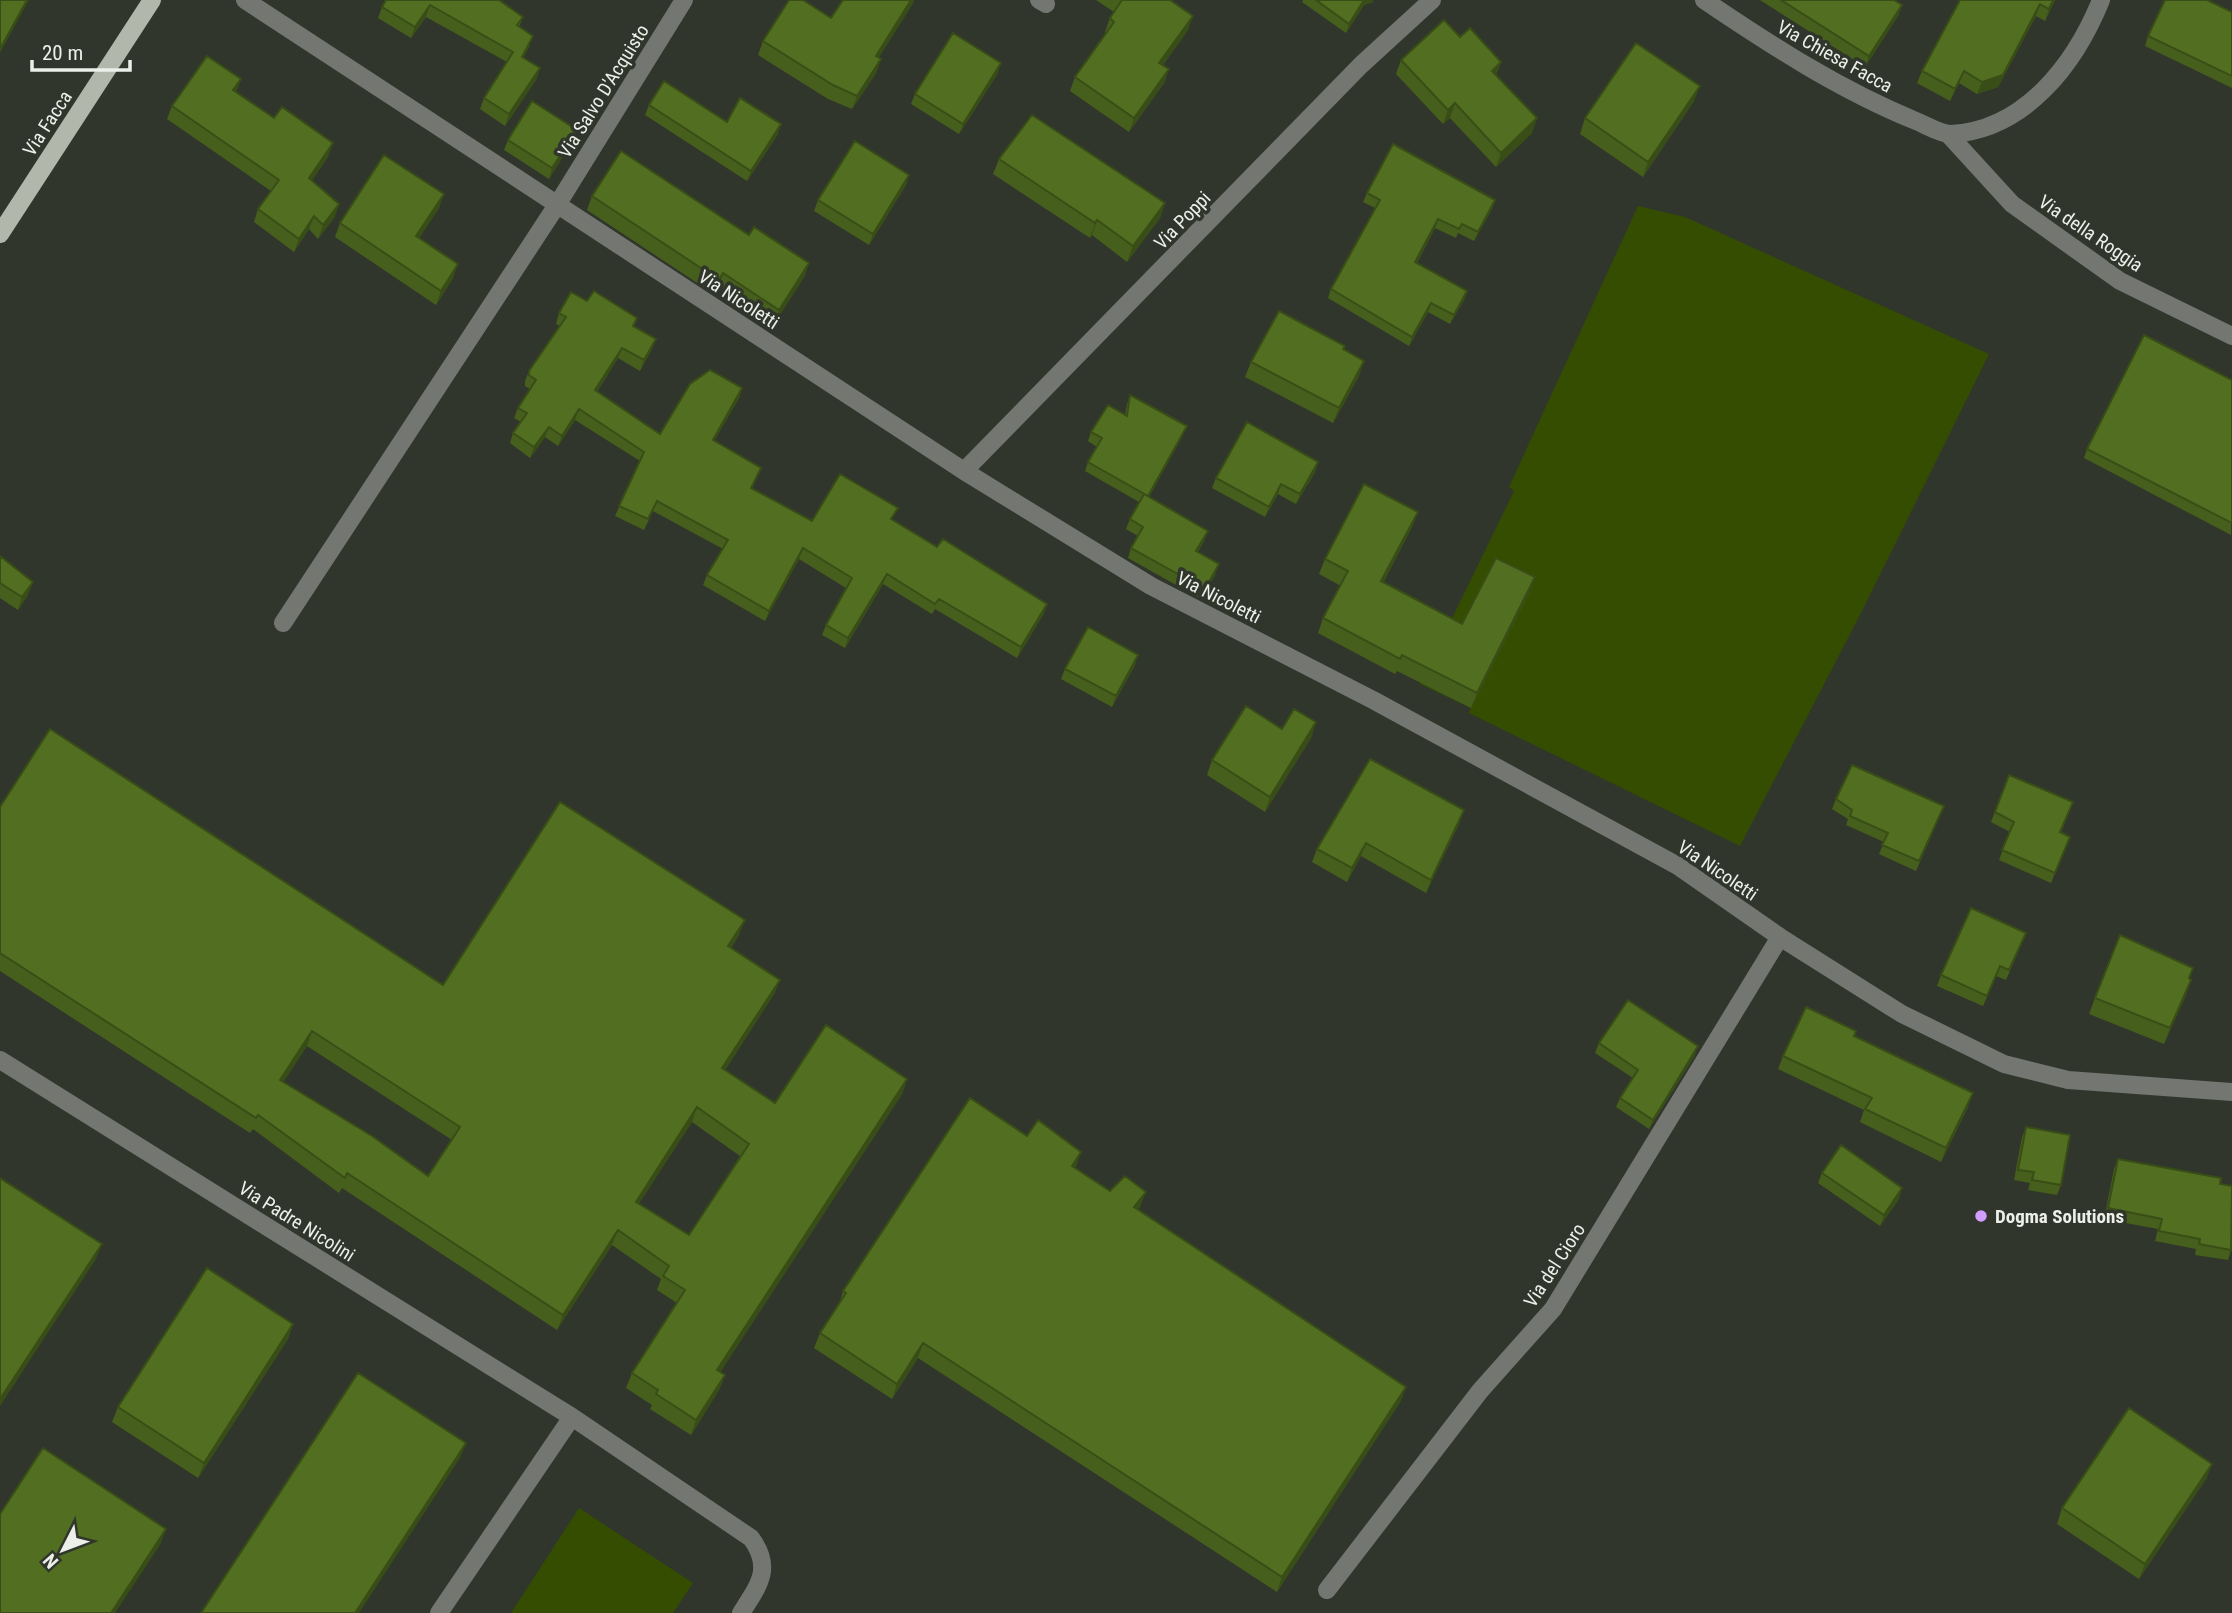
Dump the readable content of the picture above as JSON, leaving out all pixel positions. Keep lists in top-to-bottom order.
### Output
{
  "streets": {
    "main road": ["Via Facca"],
    "street": [
      "Via Chiesa Facca",
      "Via Salvo D'Acquisto",
      "Via Poppi",
      "Via della Roggia",
      "Via Nicoletti",
      "Via Padre Nicolini",
      "Via del Cioro"
    ]
  },
  "crossings": [
    ["Via Chiesa Facca", "Via della Roggia"],
    ["Via Salvo D'Acquisto", "Via Nicoletti"],
    ["Via Poppi", "Via Nicoletti"],
    ["Via Nicoletti", "Via del Cioro"]
  ],
  "places": ["Dogma Solutions"],
  "scale_bar": "20 m",
  "north": "bottom left"
}
